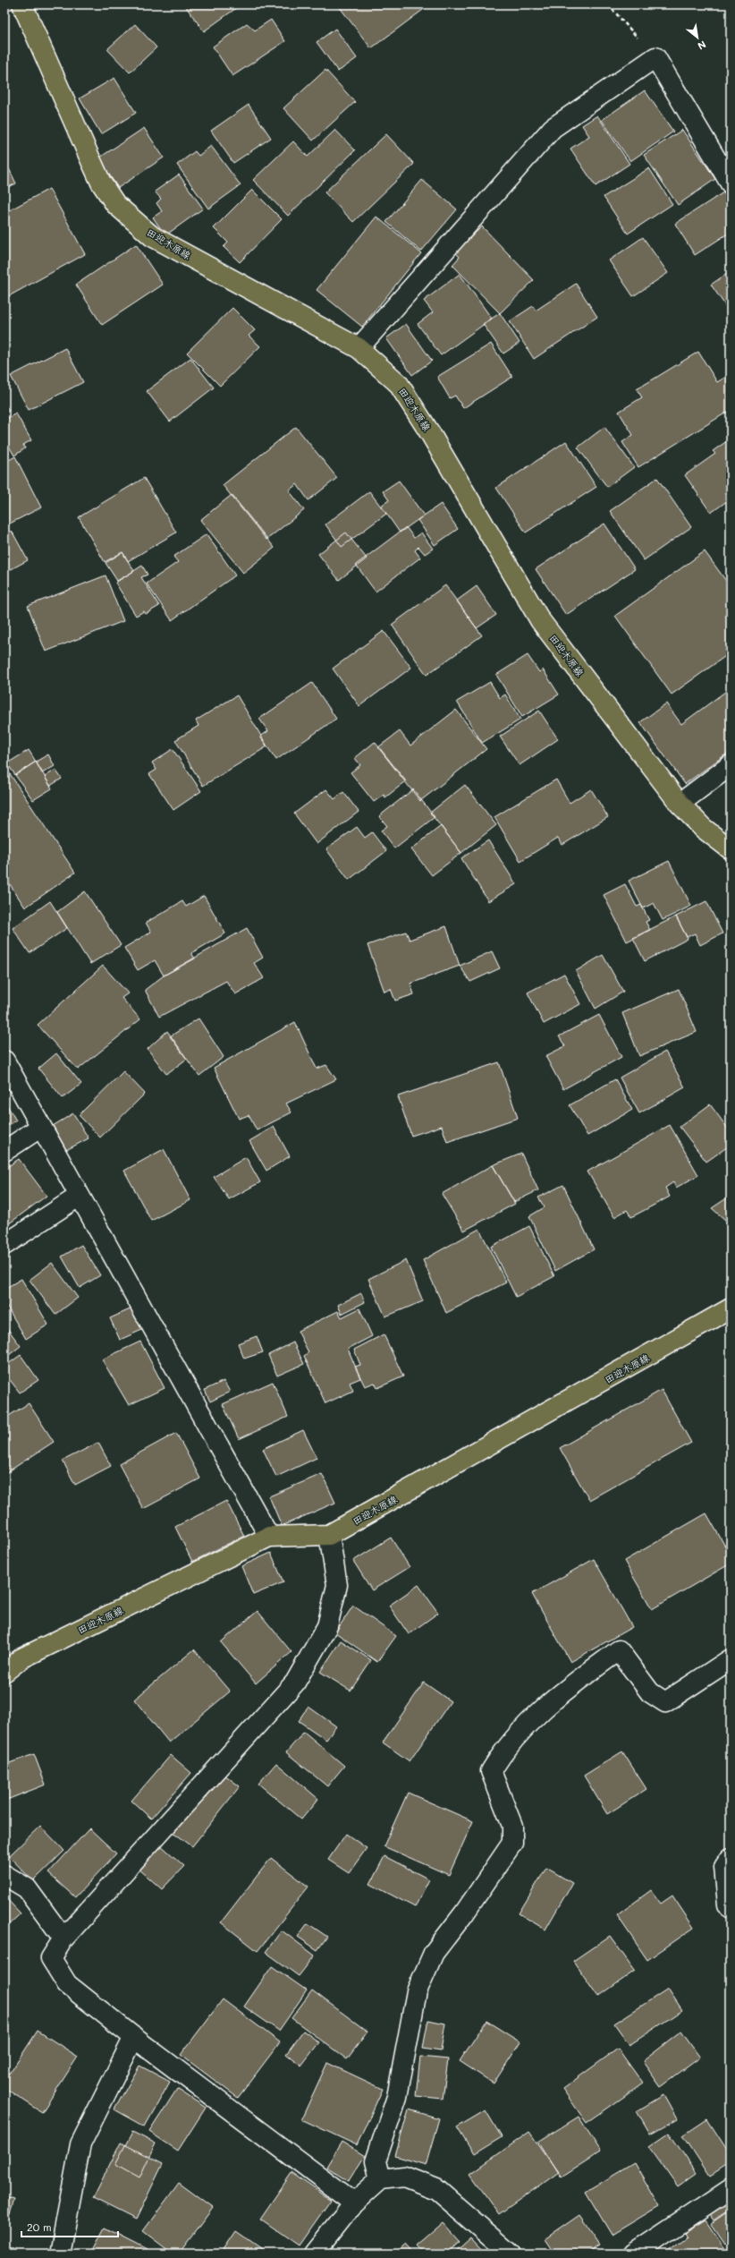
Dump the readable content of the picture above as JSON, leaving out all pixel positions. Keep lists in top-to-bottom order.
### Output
{
  "streets": {
    "main road": ["田迎木原線"]
  },
  "scale_bar": "20 m",
  "north": "bottom right"
}
